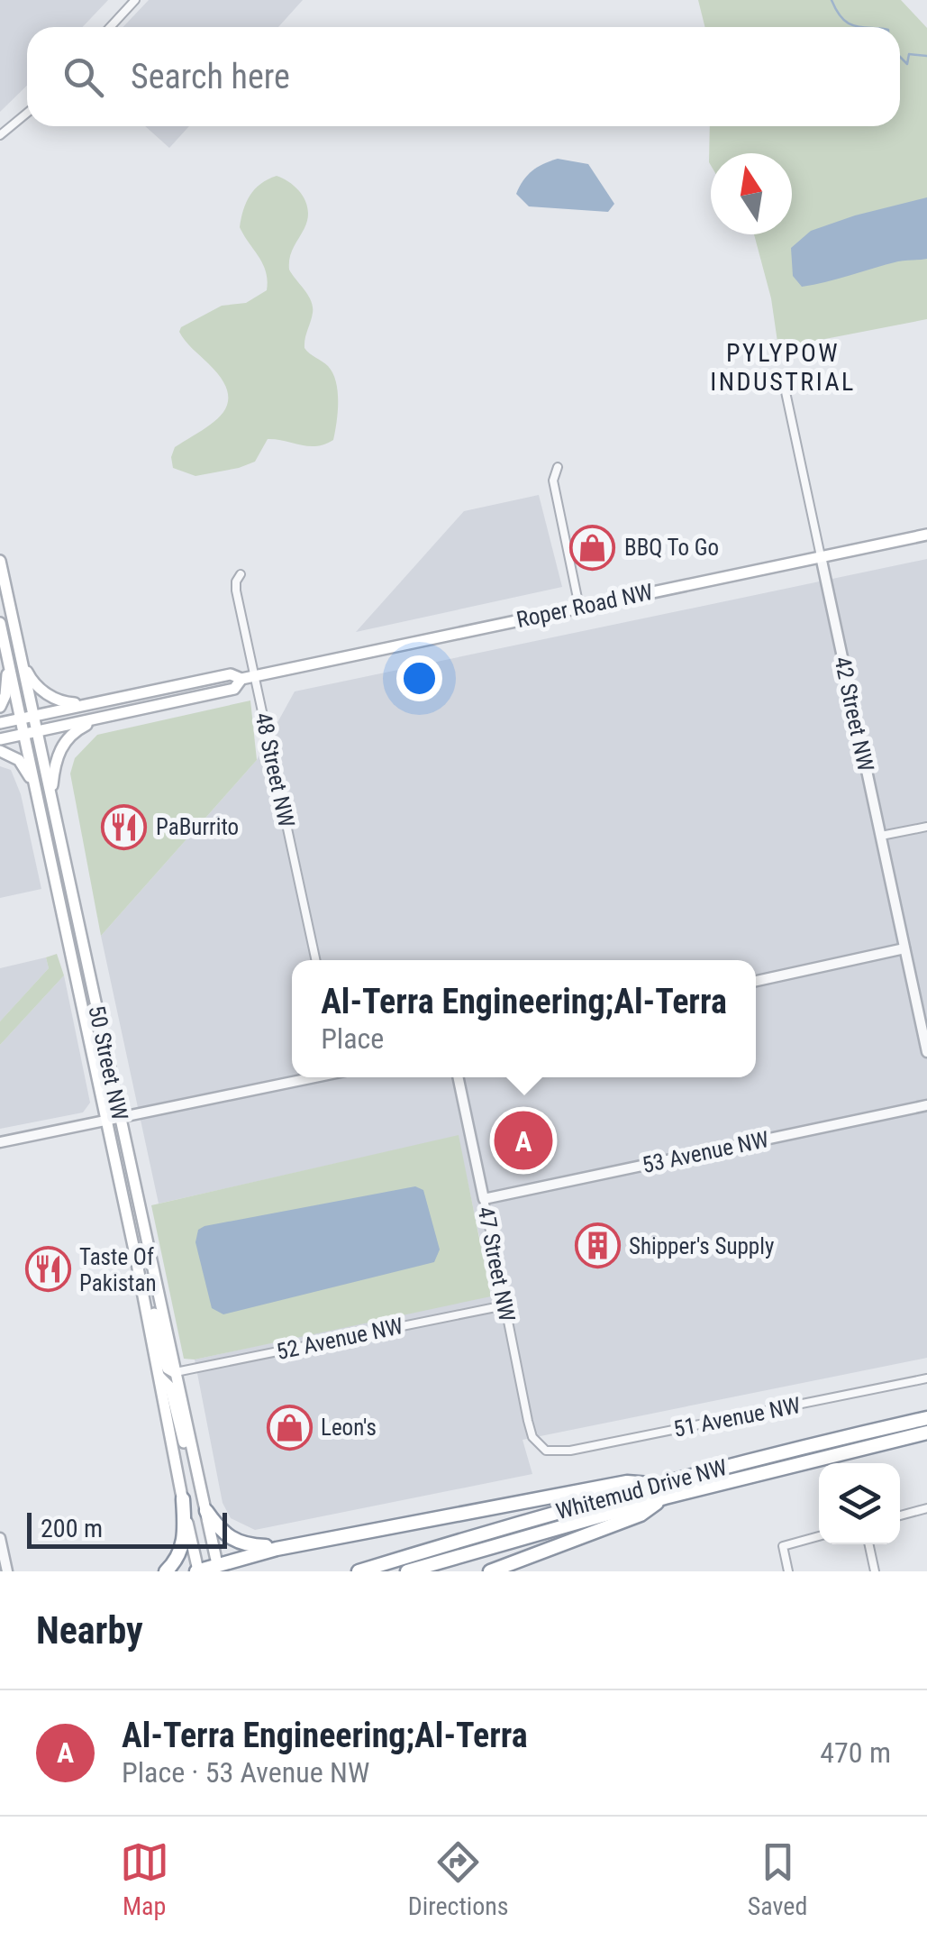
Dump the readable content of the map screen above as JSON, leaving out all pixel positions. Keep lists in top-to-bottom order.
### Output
{
  "streets": {
    "highway": ["Whitemud Drive NW"],
    "main road": ["Roper Road NW", "50 Street NW"],
    "street": [
      "42 Street NW",
      "48 Street NW",
      "53 Avenue NW",
      "47 Street NW",
      "52 Avenue NW",
      "51 Avenue NW"
    ]
  },
  "crossings": [
    ["Roper Road NW", "42 Street NW"],
    ["Roper Road NW", "48 Street NW"],
    ["Roper Road NW", "50 Street NW"],
    ["50 Street NW", "52 Avenue NW"],
    ["53 Avenue NW", "47 Street NW"],
    ["47 Street NW", "52 Avenue NW"],
    ["47 Street NW", "51 Avenue NW"]
  ],
  "districts": ["PYLYPOW INDUSTRIAL"],
  "places": {
    "shop": ["BBQ To Go", "Leon's"],
    "restaurant": ["PaBurrito", "Taste Of Pakistan"],
    "building": ["Shipper's Supply"]
  },
  "scale_bar": "200 m",
  "north": "top",
  "page": {
    "search": "Search here",
    "popup": ["Al-Terra Engineering;Al-Terra", "Place"],
    "pins": "A",
    "scale": "200 m",
    "heading": "Nearby",
    "list": [
      {
        "mark": "A",
        "name": "Al-Terra Engineering;Al-Terra",
        "note": "Place · 53 Avenue NW",
        "value": "470 m"
      }
    ],
    "nav": ["Map", "Directions", "Saved"]
  }
}
